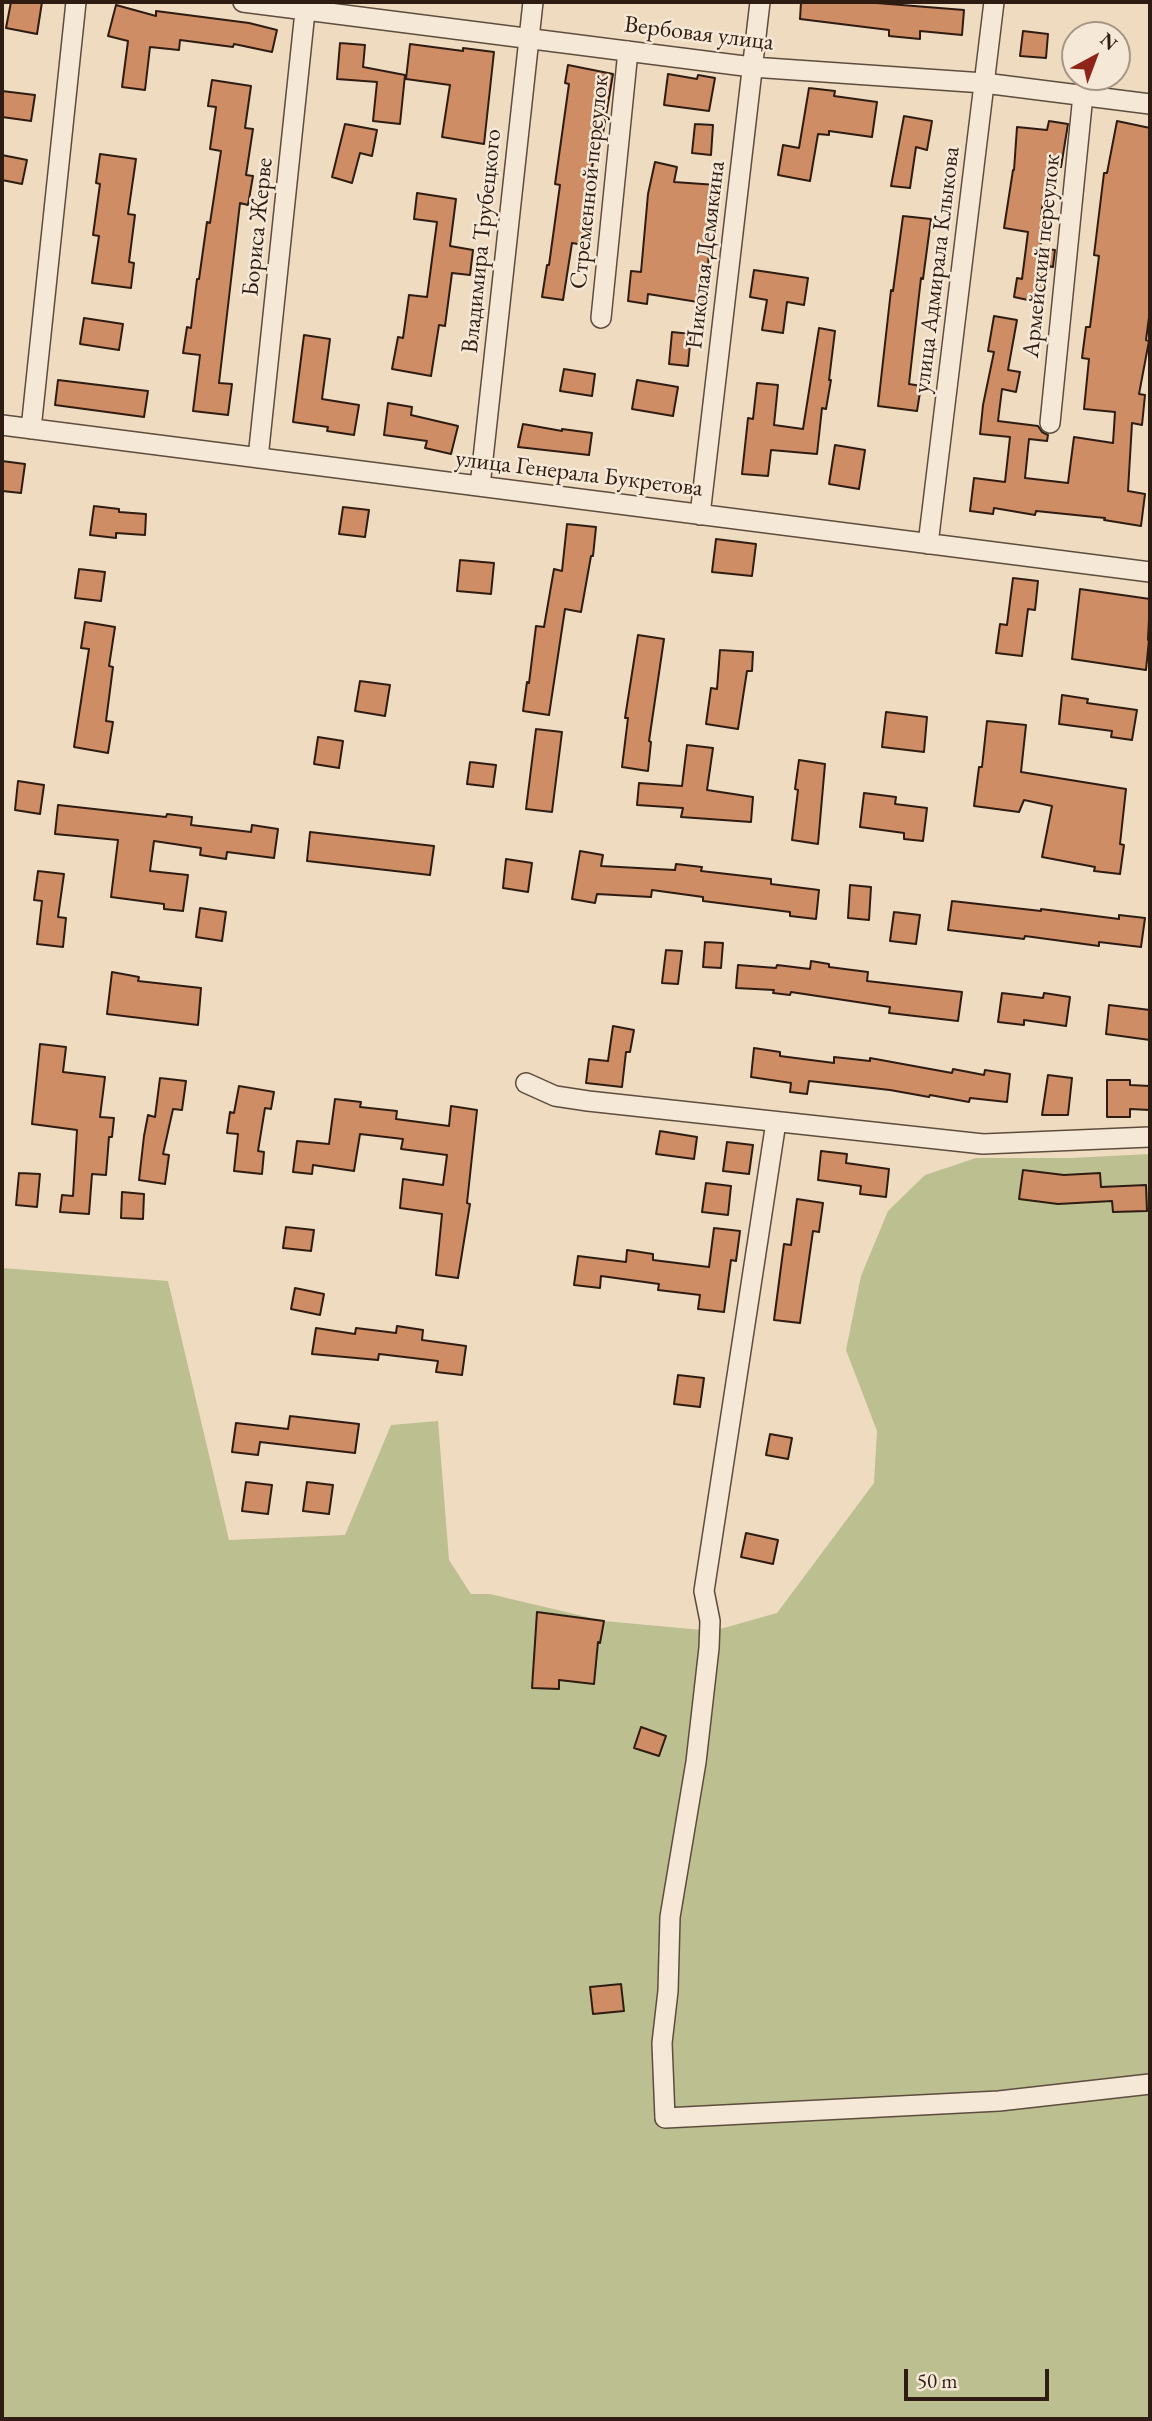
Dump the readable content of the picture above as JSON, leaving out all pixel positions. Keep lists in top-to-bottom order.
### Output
{
  "streets": {
    "street": [
      "Вербовая улица",
      "Стременной переулок",
      "Бориса Жерве",
      "Владимира Трубецкого",
      "Николая Демякина",
      "Армейский переулок",
      "улица Адмирала Клыкова",
      "улица Генерала Букретова"
    ]
  },
  "crossings": [
    ["Вербовая улица", "Стременной переулок"],
    ["Вербовая улица", "Бориса Жерве"],
    ["Вербовая улица", "Владимира Трубецкого"],
    ["Вербовая улица", "Николая Демякина"],
    ["Вербовая улица", "Армейский переулок"],
    ["Вербовая улица", "улица Адмирала Клыкова"],
    ["Бориса Жерве", "улица Генерала Букретова"],
    ["Владимира Трубецкого", "улица Генерала Букретова"],
    ["Николая Демякина", "улица Генерала Букретова"],
    ["улица Адмирала Клыкова", "улица Генерала Букретова"]
  ],
  "scale_bar": "50 m",
  "north": "top right"
}
